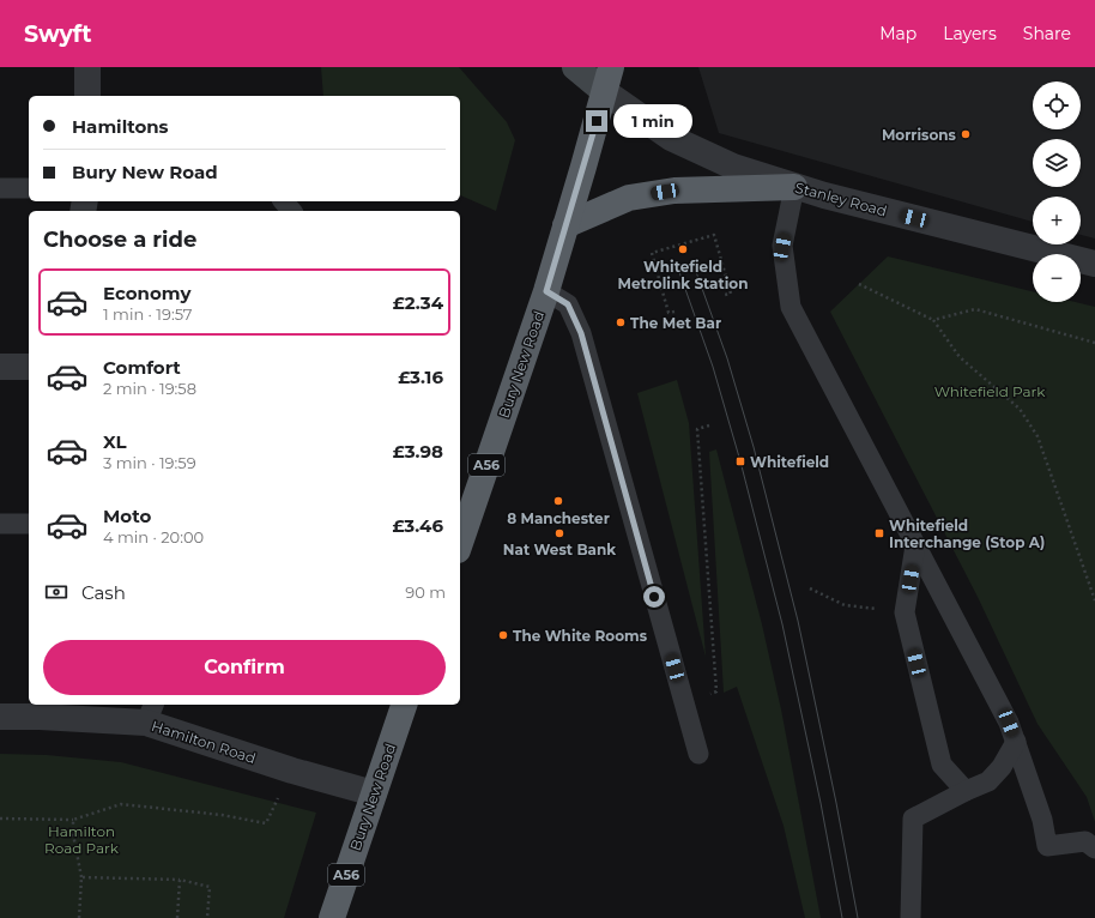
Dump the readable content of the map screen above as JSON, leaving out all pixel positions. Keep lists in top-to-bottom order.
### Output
{
  "streets": {
    "highway": ["Bury New Road", "A56"],
    "street": ["Stanley Road", "Hamilton Road"]
  },
  "crossings": [
    ["Stanley Road", "Bury New Road"],
    ["Bury New Road", "Hamilton Road"]
  ],
  "parks": ["Whitefield Park", "Hamilton Road Park"],
  "places": {
    "other": [
      "Morrisons",
      "Whitefield Metrolink Station",
      "The Met Bar",
      "8 Manchester",
      "Nat West Bank",
      "The White Rooms"
    ],
    "transit": ["Whitefield", "Whitefield Interchange (Stop A)"]
  },
  "page": {
    "header": "Swyft",
    "nav": ["Map", "Layers", "Share"],
    "map_buttons": ["+", "−"],
    "banner": ["Hamiltons", "Bury New Road"],
    "bubble": "1 min",
    "heading": "Choose a ride",
    "list": [
      {
        "name": "Economy",
        "note": "1 min · 19:57",
        "value": "£2.34"
      },
      {
        "name": "Comfort",
        "note": "2 min · 19:58",
        "value": "£3.16"
      },
      {
        "name": "XL",
        "note": "3 min · 19:59",
        "value": "£3.98"
      },
      {
        "name": "Moto",
        "note": "4 min · 20:00",
        "value": "£3.46"
      }
    ],
    "pay": ["Cash", "90 m"],
    "buttons": "Confirm"
  }
}
